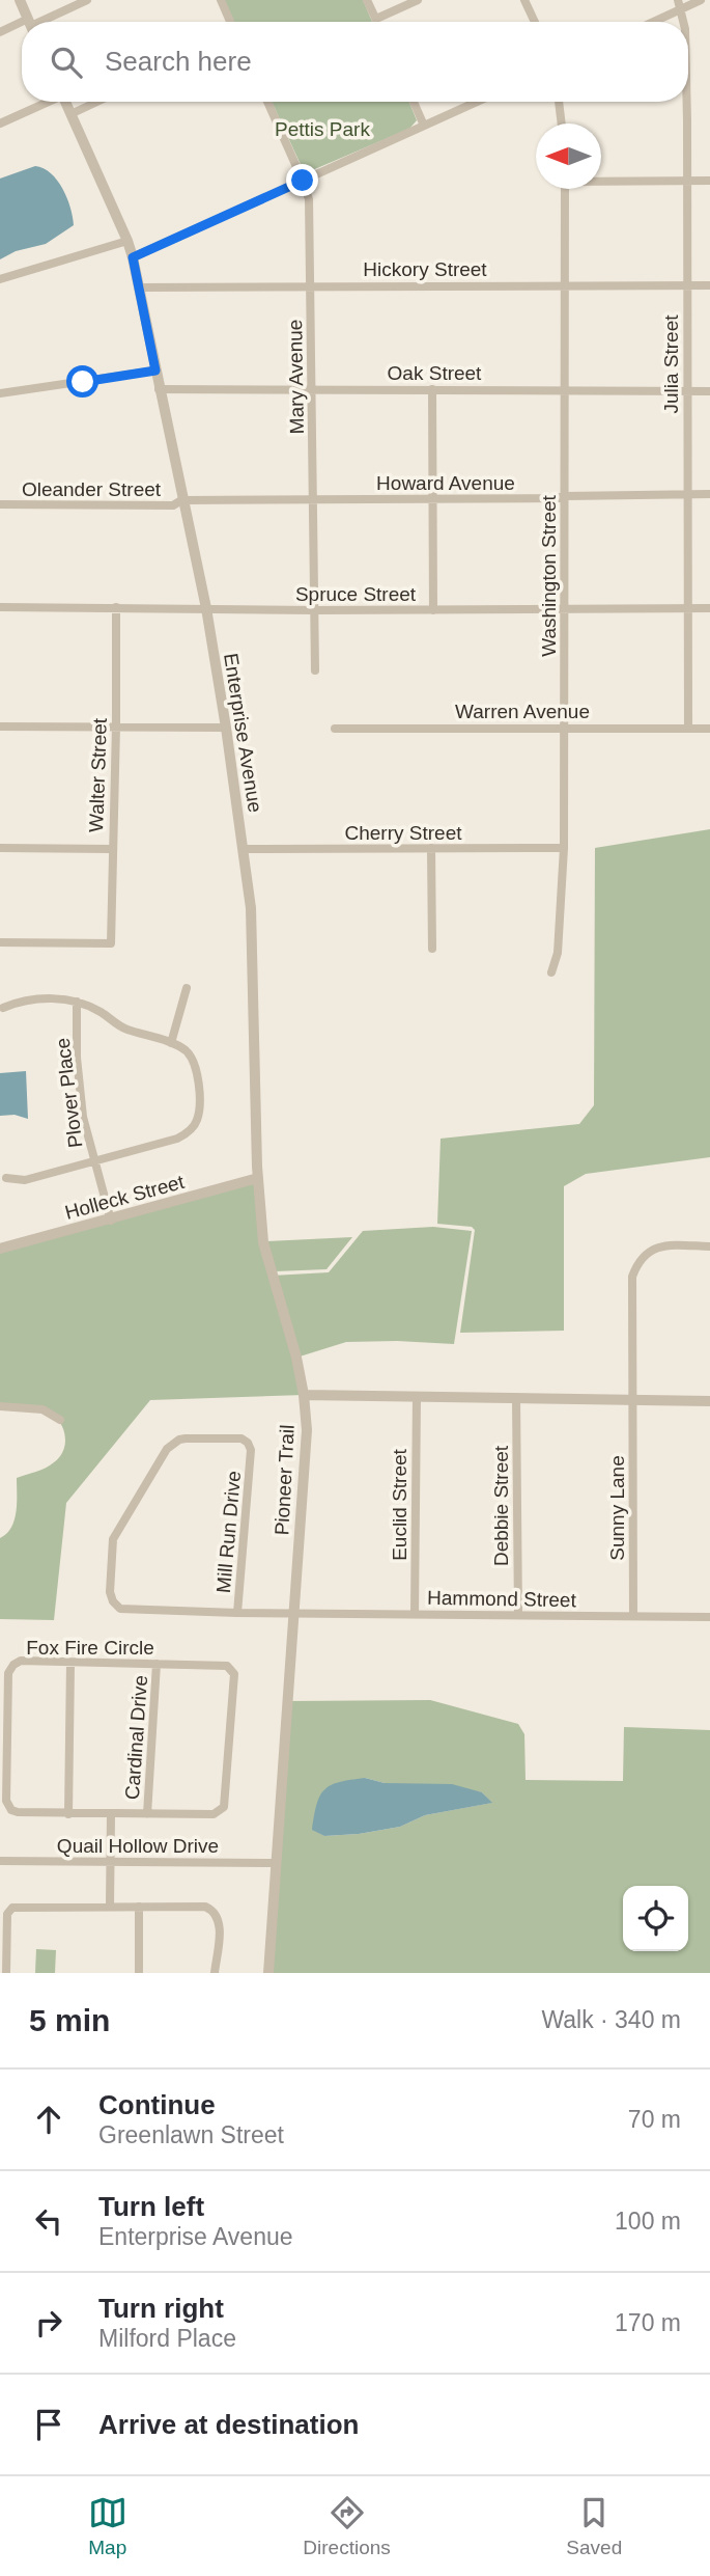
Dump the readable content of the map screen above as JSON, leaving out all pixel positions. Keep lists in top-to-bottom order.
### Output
{
  "streets": {
    "street": [
      "Hickory Street",
      "Julia Street",
      "Oak Street",
      "Mary Avenue",
      "Howard Avenue",
      "Oleander Street",
      "Washington Street",
      "Spruce Street",
      "Warren Avenue",
      "Enterprise Avenue",
      "Walter Street",
      "Cherry Street",
      "Plover Place",
      "Holleck Street",
      "Pioneer Trail",
      "Euclid Street",
      "Debbie Street",
      "Sunny Lane",
      "Mill Run Drive",
      "Hammond Street",
      "Fox Fire Circle",
      "Cardinal Drive",
      "Quail Hollow Drive"
    ]
  },
  "crossings": [
    ["Hickory Street", "Julia Street"],
    ["Hickory Street", "Mary Avenue"],
    ["Hickory Street", "Washington Street"],
    ["Hickory Street", "Enterprise Avenue"],
    ["Julia Street", "Oak Street"],
    ["Julia Street", "Howard Avenue"],
    ["Julia Street", "Spruce Street"],
    ["Julia Street", "Warren Avenue"],
    ["Oak Street", "Mary Avenue"],
    ["Oak Street", "Washington Street"],
    ["Oak Street", "Enterprise Avenue"],
    ["Mary Avenue", "Howard Avenue"],
    ["Mary Avenue", "Spruce Street"],
    ["Howard Avenue", "Oleander Street"],
    ["Howard Avenue", "Washington Street"],
    ["Howard Avenue", "Enterprise Avenue"],
    ["Oleander Street", "Enterprise Avenue"],
    ["Washington Street", "Spruce Street"],
    ["Washington Street", "Warren Avenue"],
    ["Washington Street", "Cherry Street"],
    ["Spruce Street", "Enterprise Avenue"],
    ["Spruce Street", "Walter Street"],
    ["Enterprise Avenue", "Cherry Street"],
    ["Enterprise Avenue", "Holleck Street"],
    ["Enterprise Avenue", "Pioneer Trail"],
    ["Plover Place", "Holleck Street"],
    ["Pioneer Trail", "Mill Run Drive"],
    ["Pioneer Trail", "Hammond Street"],
    ["Pioneer Trail", "Quail Hollow Drive"],
    ["Euclid Street", "Hammond Street"],
    ["Debbie Street", "Hammond Street"],
    ["Sunny Lane", "Hammond Street"],
    ["Mill Run Drive", "Hammond Street"],
    ["Fox Fire Circle", "Cardinal Drive"]
  ],
  "parks": ["Pettis Park"],
  "north": "left",
  "page": {
    "search": "Search here",
    "heading": ["5 min", "Walk · 340 m"],
    "list": [
      ["Continue", "Greenlawn Street", "70 m"],
      ["Turn left", "Enterprise Avenue", "100 m"],
      ["Turn right", "Milford Place", "170 m"],
      "Arrive at destination"
    ],
    "nav": ["Map", "Directions", "Saved"]
  }
}
